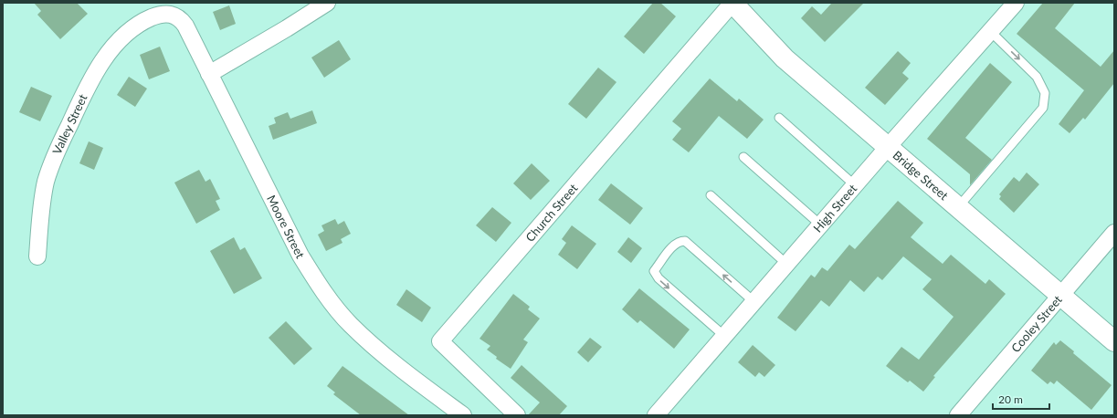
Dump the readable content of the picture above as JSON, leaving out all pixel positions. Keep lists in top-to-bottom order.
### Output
{
  "streets": {
    "main road": ["Bridge Street"],
    "street": [
      "Valley Street",
      "High Street",
      "Church Street",
      "Moore Street",
      "Cooley Street"
    ]
  },
  "crossings": [
    ["Valley Street", "Moore Street"],
    ["Bridge Street", "High Street"],
    ["Bridge Street", "Church Street"],
    ["Bridge Street", "Cooley Street"]
  ],
  "scale_bar": "20 m"
}
